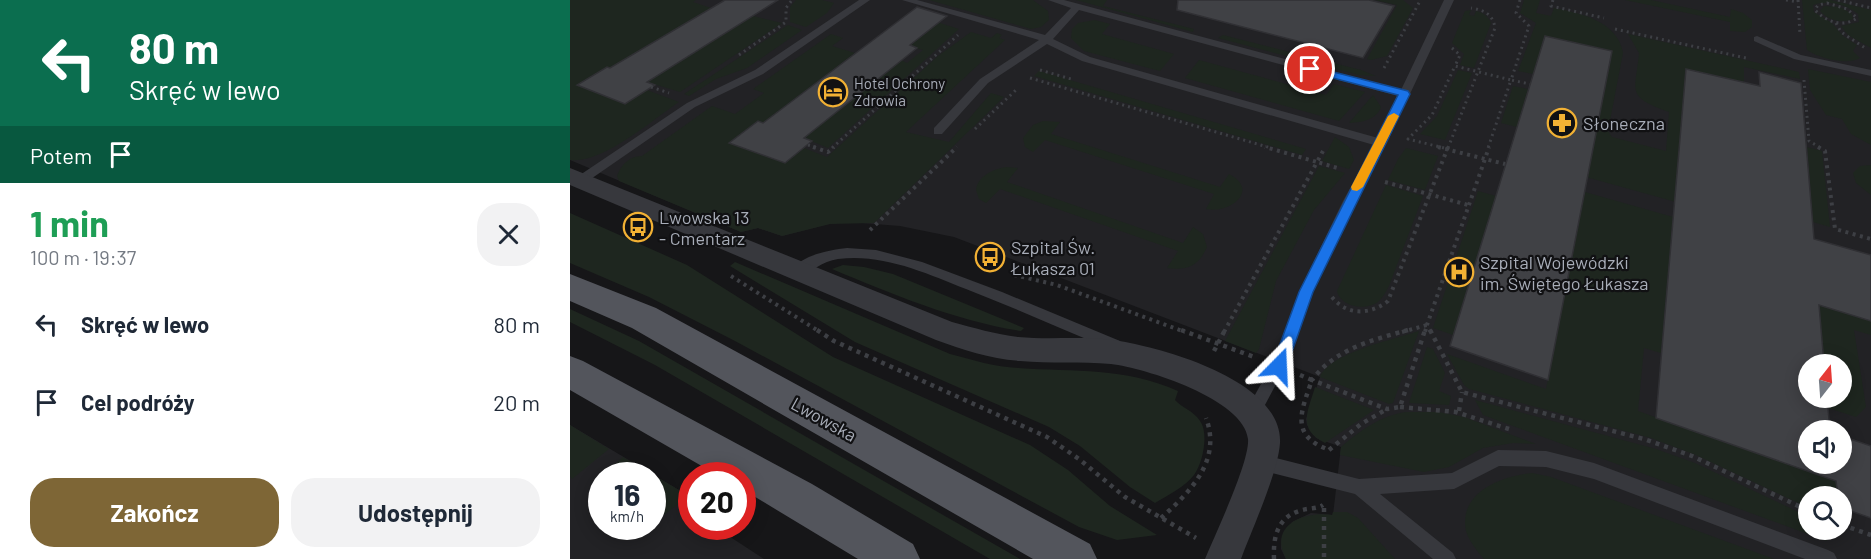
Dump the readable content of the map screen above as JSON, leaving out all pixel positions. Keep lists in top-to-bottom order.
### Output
{
  "streets": {
    "main road": ["Lwowska"]
  },
  "places": {
    "hotel": ["Hotel Ochrony Zdrowia"],
    "pharmacy": ["Słoneczna"],
    "bus stop": ["Lwowska 13 - Cmentarz", "Szpital Św. Łukasza 01"],
    "hospital": ["Szpital Wojewódzki im. Świętego Łukasza"]
  },
  "north": "top",
  "page": {
    "turn": ["80 m", "Skręć w lewo"],
    "then": "Potem",
    "heading": ["1 min", "100 m · 19:37"],
    "list": [
      {
        "name": "Skręć w lewo",
        "value": "80 m"
      },
      {
        "name": "Cel podróży",
        "value": "20 m"
      }
    ],
    "speed": "16 km/h",
    "limit": "20",
    "buttons": ["Zakończ", "Udostępnij"]
  }
}
